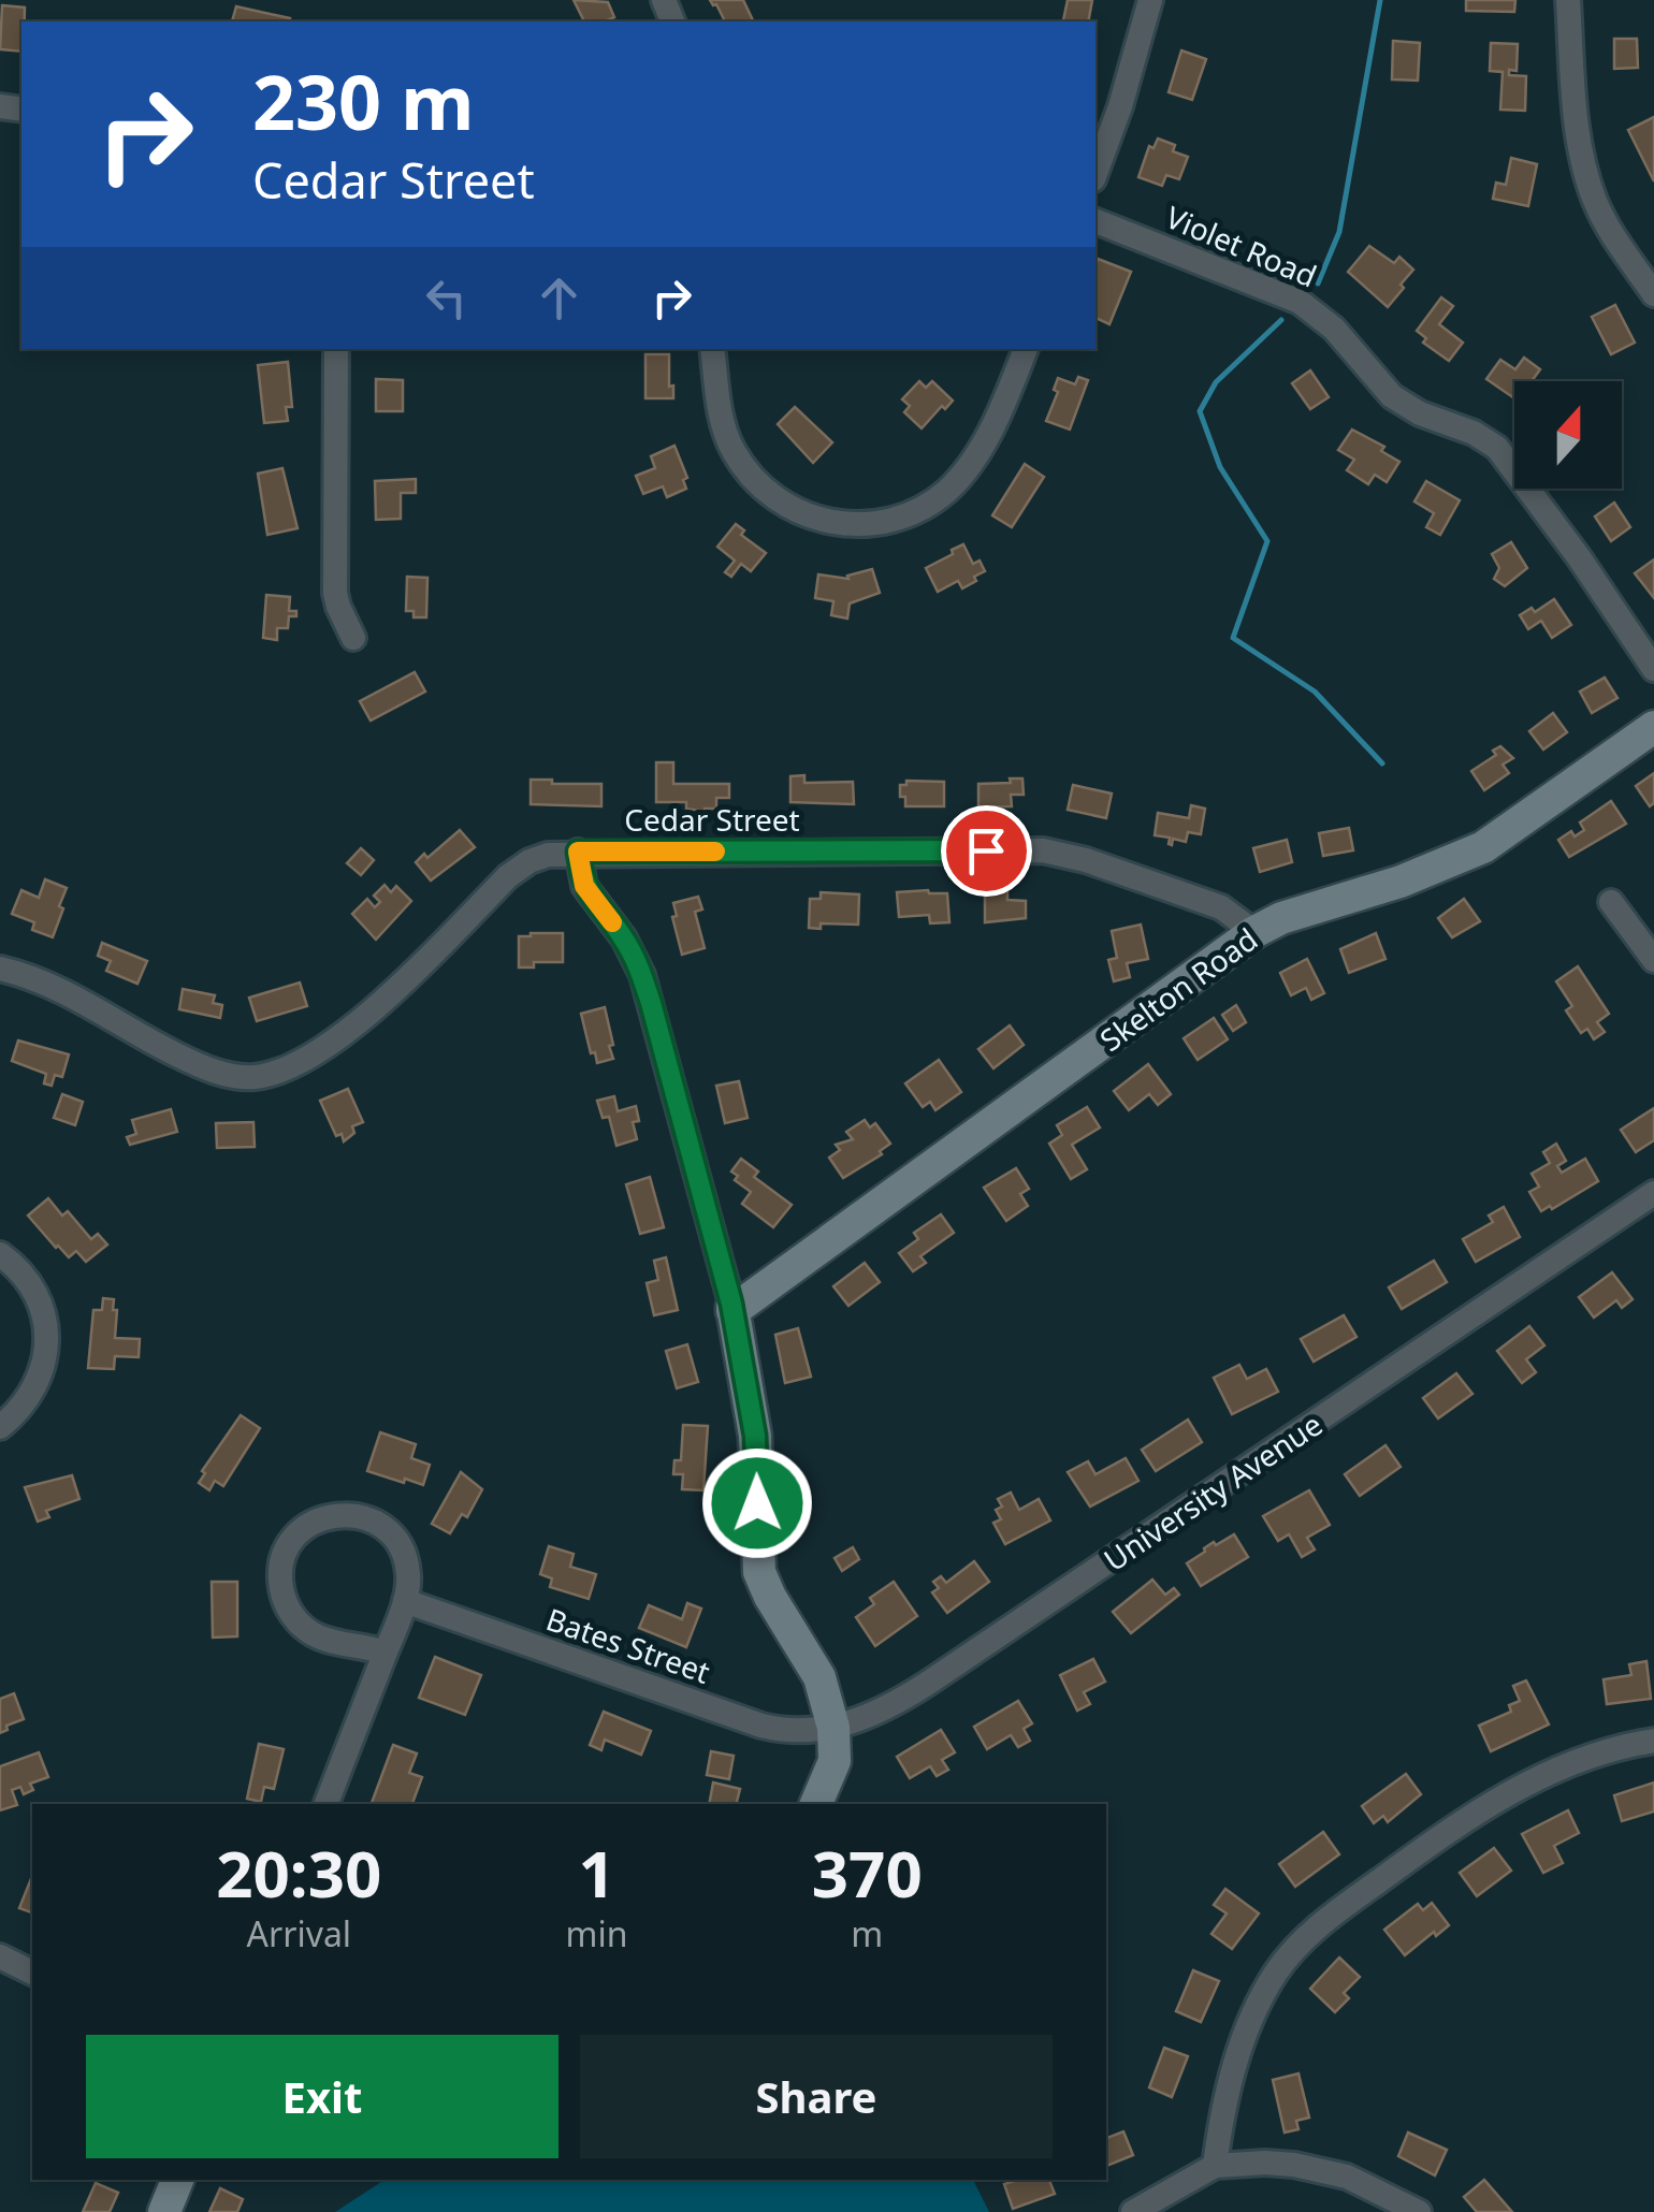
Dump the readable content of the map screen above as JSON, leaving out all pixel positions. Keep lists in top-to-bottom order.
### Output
{
  "streets": {
    "street": [
      "Violet Road",
      "Cedar Street",
      "Skelton Road",
      "University Avenue",
      "Bates Street"
    ]
  },
  "crossings": [
    ["Cedar Street", "Skelton Road"],
    ["University Avenue", "Bates Street"]
  ],
  "north": "top",
  "page": {
    "turn": ["230 m", "Cedar Street"],
    "eta": [
      "20:30",
      "Arrival",
      "1",
      "min",
      "370",
      "m"
    ],
    "buttons": ["Exit", "Share"]
  }
}
